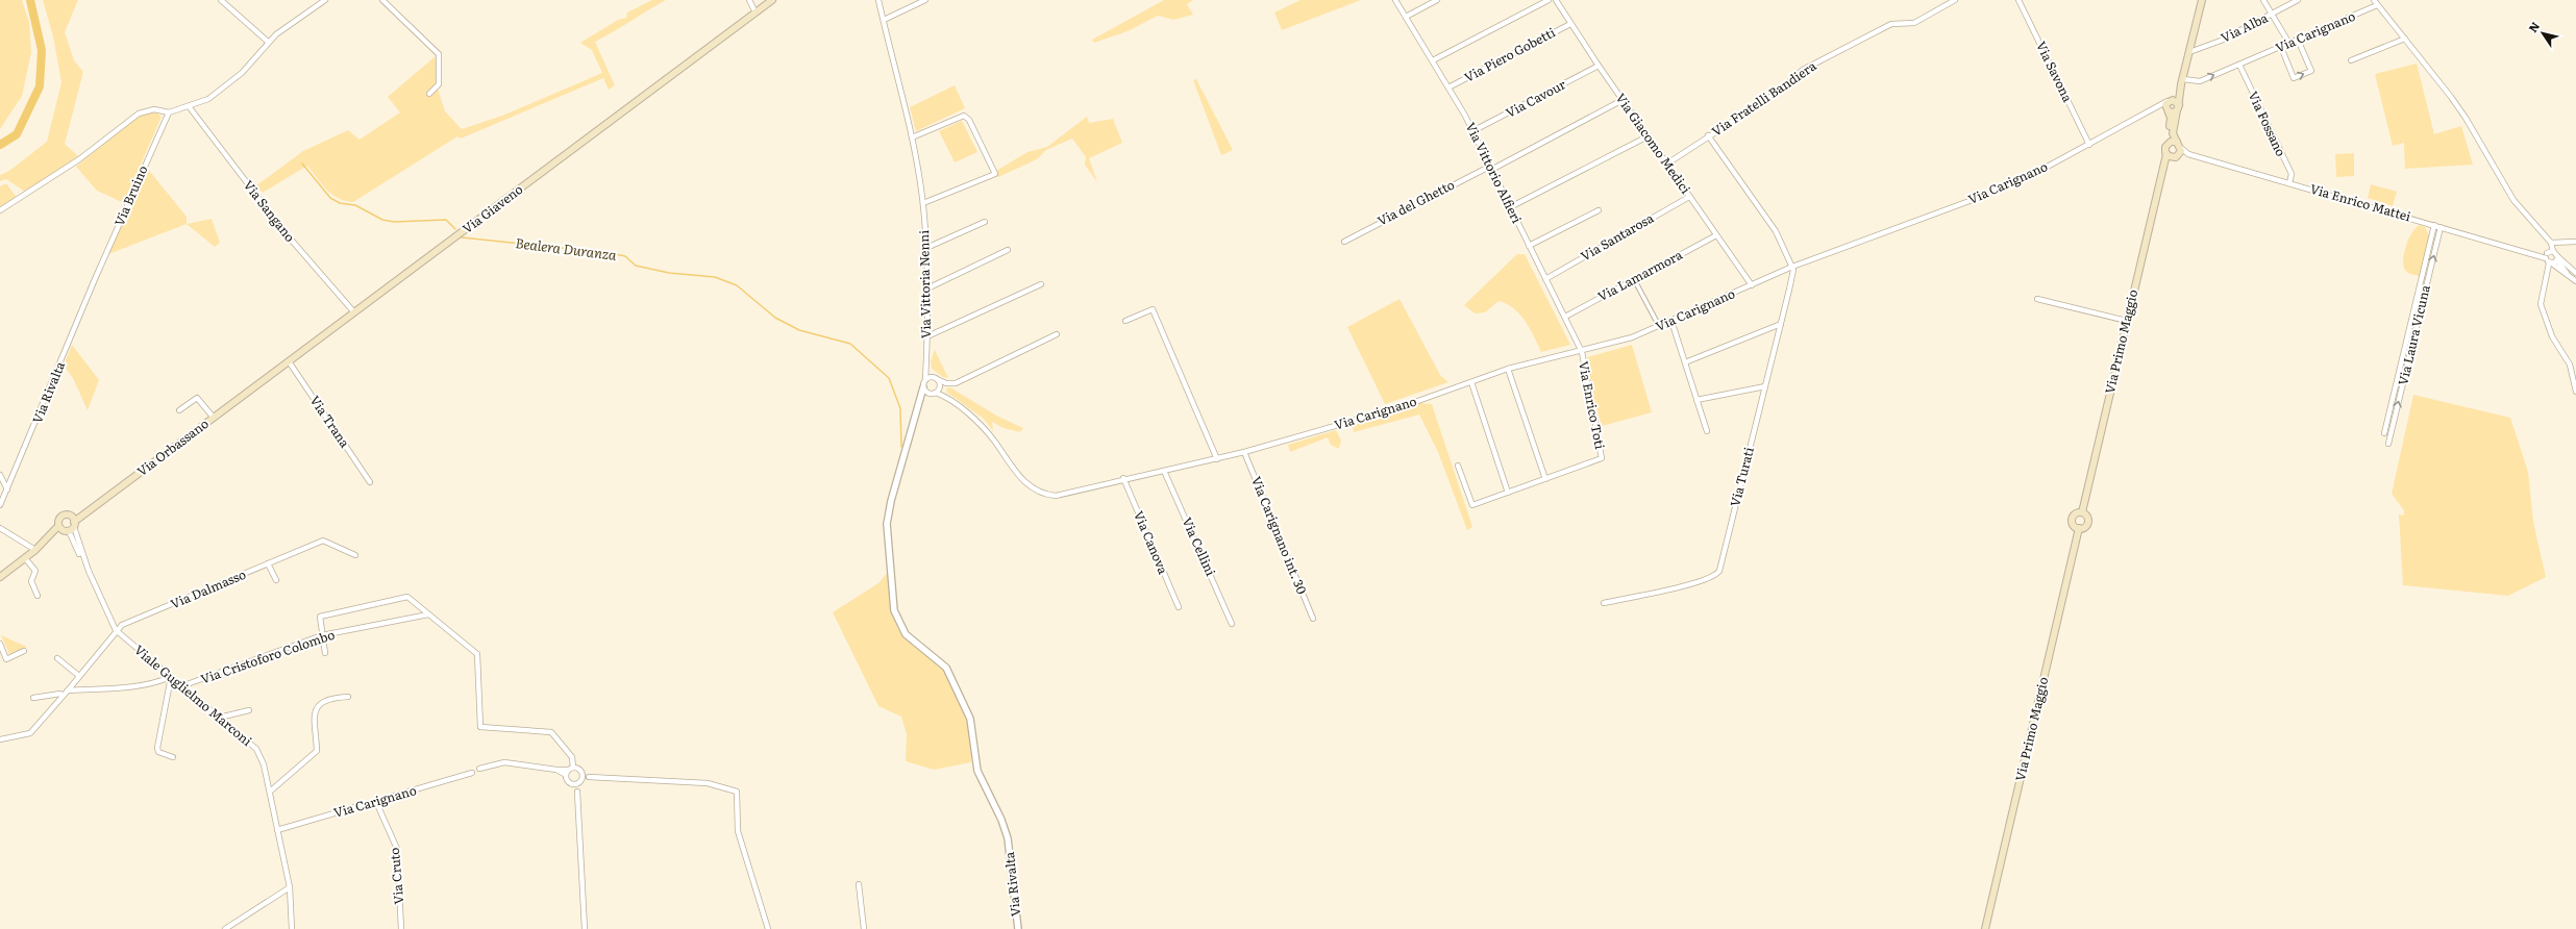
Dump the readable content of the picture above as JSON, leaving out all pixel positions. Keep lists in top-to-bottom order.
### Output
{
  "streets": {
    "main road": ["Via Giaveno", "Via Primo Maggio", "Via Orbassano"],
    "street": [
      "Via Alba",
      "Via Carignano",
      "Via Piero Gobetti",
      "Via Savona",
      "Via Cavour",
      "Via Fratelli Bandiera",
      "Via Fossano",
      "Via Giacomo Medici",
      "Via Vittorio Alfieri",
      "Via Bruino",
      "Via del Ghetto",
      "Via Enrico Mattei",
      "Via Sangano",
      "Via Santarosa",
      "Via Lamarmora",
      "Via Vittoria Nenni",
      "Via Laura Vicuna",
      "Via Rivalta",
      "Via Enrico Toti",
      "Via Trana",
      "Via Turati",
      "Via Carignano int. 30",
      "Via Canova",
      "Via Cellini",
      "Via Dalmasso",
      "Via Cristoforo Colombo",
      "Viale Guglielmo Marconi",
      "Via Cruto"
    ]
  },
  "crossings": [
    ["Via Carignano", "Via Savona"],
    ["Via Carignano", "Via Fossano"],
    ["Via Carignano", "Via Giacomo Medici"],
    ["Via Carignano", "Via Vittorio Alfieri"],
    ["Via Carignano", "Via Enrico Toti"],
    ["Via Carignano", "Via Turati"],
    ["Via Carignano", "Via Carignano int. 30"],
    ["Via Carignano", "Via Canova"],
    ["Via Carignano", "Via Cellini"],
    ["Via Carignano", "Viale Guglielmo Marconi"],
    ["Via Carignano", "Via Cruto"],
    ["Via Piero Gobetti", "Via Giacomo Medici"],
    ["Via Piero Gobetti", "Via Vittorio Alfieri"],
    ["Via Cavour", "Via Giacomo Medici"],
    ["Via Cavour", "Via Vittorio Alfieri"],
    ["Via Fratelli Bandiera", "Via Giacomo Medici"],
    ["Via Fossano", "Via Enrico Mattei"],
    ["Via Giacomo Medici", "Via del Ghetto"],
    ["Via Giacomo Medici", "Via Santarosa"],
    ["Via Giacomo Medici", "Via Lamarmora"],
    ["Via Vittorio Alfieri", "Via del Ghetto"],
    ["Via Vittorio Alfieri", "Via Santarosa"],
    ["Via Vittorio Alfieri", "Via Lamarmora"],
    ["Via Vittorio Alfieri", "Via Enrico Toti"],
    ["Via Bruino", "Via Rivalta"],
    ["Via Enrico Mattei", "Via Laura Vicuna"],
    ["Via Enrico Mattei", "Via Primo Maggio"],
    ["Via Giaveno", "Via Sangano"],
    ["Via Giaveno", "Via Trana"],
    ["Via Giaveno", "Via Orbassano"],
    ["Via Vittoria Nenni", "Via Rivalta"],
    ["Via Orbassano", "Viale Guglielmo Marconi"],
    ["Via Dalmasso", "Viale Guglielmo Marconi"],
    ["Via Cristoforo Colombo", "Viale Guglielmo Marconi"]
  ],
  "water": ["Bealera Duranza"],
  "north": "top left"
}
